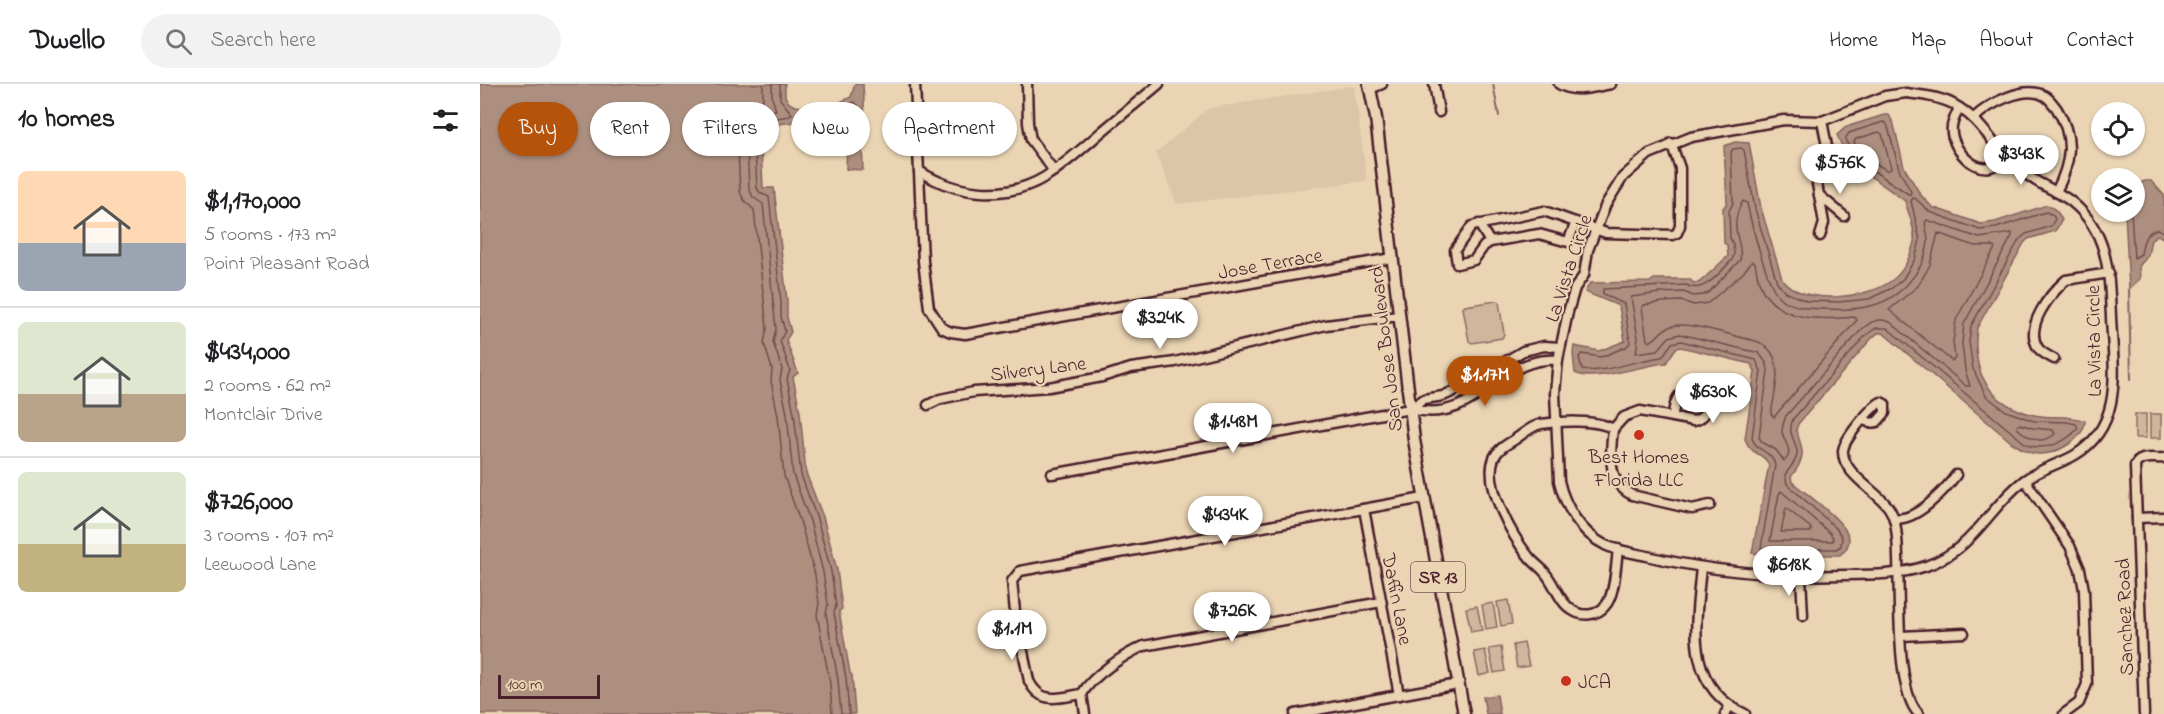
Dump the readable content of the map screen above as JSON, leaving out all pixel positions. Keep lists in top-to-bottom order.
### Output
{
  "streets": {
    "main road": ["San Jose Boulevard", "SR 13"],
    "street": [
      "Jose Terrace",
      "La Vista Circle",
      "Silvery Lane",
      "Daffin Lane",
      "Sanchez Road"
    ]
  },
  "crossings": [
    ["Jose Terrace", "San Jose Boulevard"],
    ["San Jose Boulevard", "Silvery Lane"]
  ],
  "places": ["Best Homes Florida LLC", "JCA"],
  "scale_bar": "100 m",
  "page": {
    "header": "Dwello",
    "search": "Search here",
    "nav": [
      "Home",
      "Map",
      "About",
      "Contact"
    ],
    "heading": "10 homes",
    "chip": [
      "Buy",
      "Rent",
      "Filters",
      "New",
      "Apartment"
    ],
    "price": [
      "$343K",
      "$576K",
      "$324K",
      "$1.17M",
      "$630K",
      "$1.48M",
      "$434K",
      "$618K",
      "$726K",
      "$1.1M"
    ],
    "list": [
      {
        "name": "$1,170,000",
        "note": "5 rooms · 173 m² · Point Pleasant Road"
      },
      {
        "name": "$434,000",
        "note": "2 rooms · 62 m² · Montclair Drive"
      },
      {
        "name": "$726,000",
        "note": "3 rooms · 107 m² · Leewood Lane"
      }
    ],
    "scale": "100 m"
  }
}
